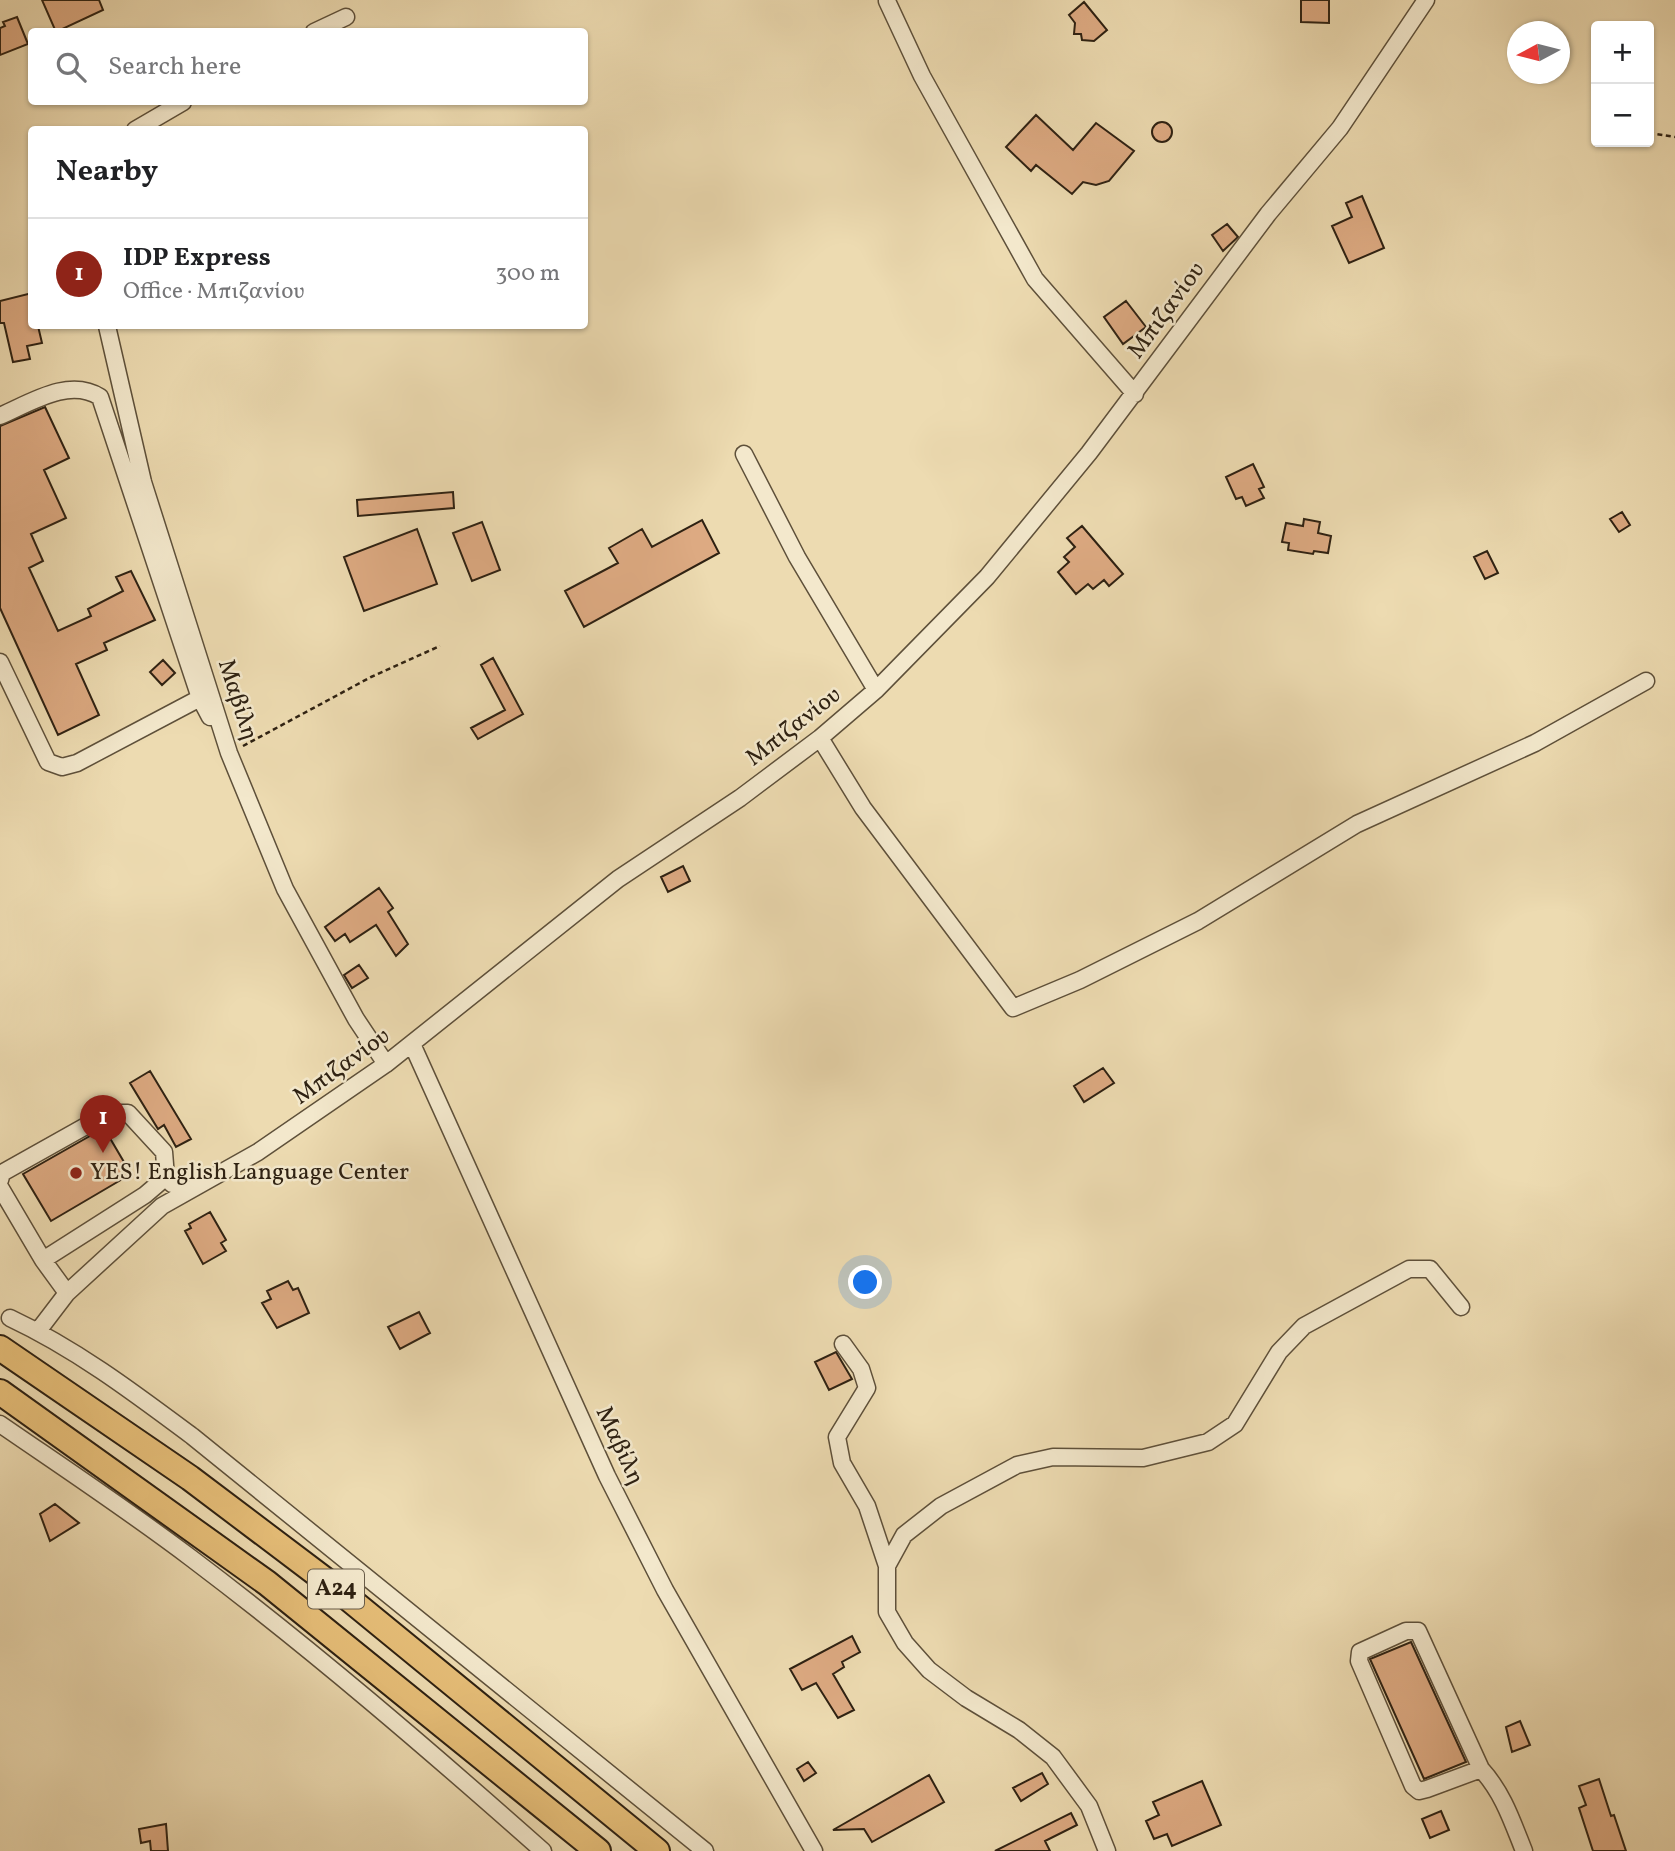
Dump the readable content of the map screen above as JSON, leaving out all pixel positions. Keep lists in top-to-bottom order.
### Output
{
  "streets": {
    "highway": ["Α24"],
    "street": ["Μπιζανίου", "Μαβίλη"]
  },
  "crossings": [
    ["Μπιζανίου", "Μαβίλη"]
  ],
  "places": ["YES! English Language Center"],
  "north": "left",
  "page": {
    "map_buttons": ["+", "−"],
    "search": "Search here",
    "heading": "Nearby",
    "list": [
      {
        "mark": "1",
        "name": "IDP Express",
        "note": "Office · Μπιζανίου",
        "value": "300 m"
      }
    ],
    "pins": "1"
  }
}
